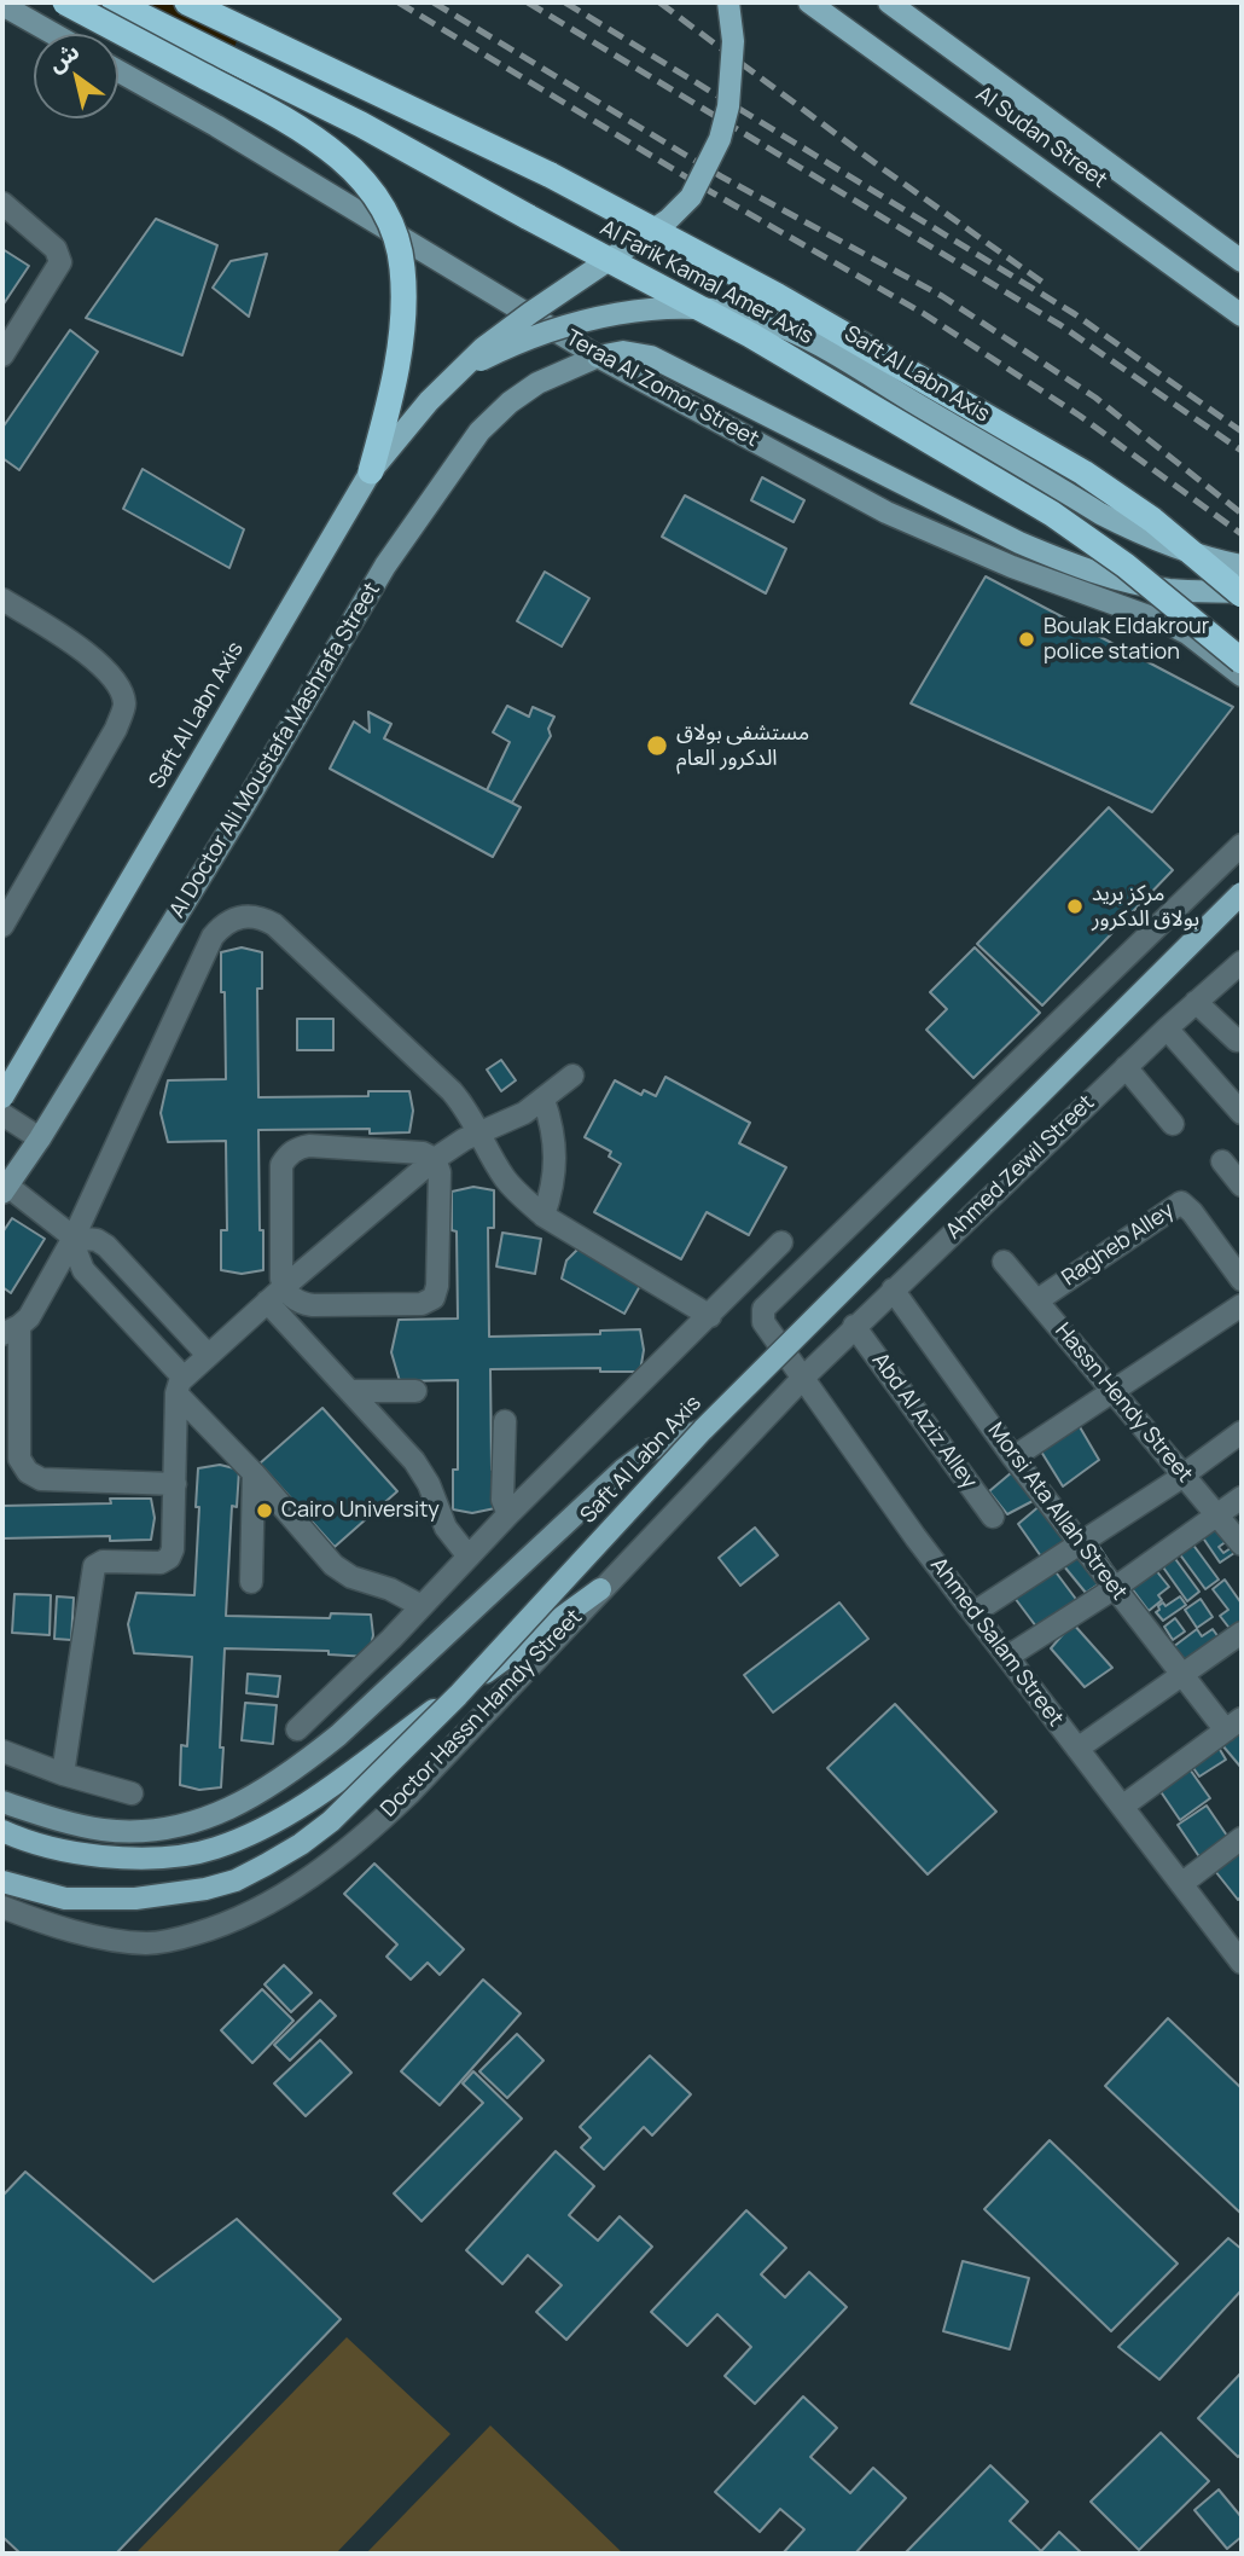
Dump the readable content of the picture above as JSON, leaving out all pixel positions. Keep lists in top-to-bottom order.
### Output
{
  "streets": {
    "highway": ["Al Farik Kamal Amer Axis"],
    "main road": ["Al Sudan Street", "Saft Al Labn Axis"],
    "street": [
      "Teraa Al Zomor Street",
      "Al Doctor Ali Moustafa Mashrafa Street",
      "Ahmed Zewil Street",
      "Ragheb Alley",
      "Hassn Hendy Street",
      "Abd Al Aziz Alley",
      "Morsi Ata Allah Street",
      "Ahmed Salam Street",
      "Doctor Hassn Hamdy Street"
    ]
  },
  "crossings": [
    ["Teraa Al Zomor Street", "Al Doctor Ali Moustafa Mashrafa Street"],
    ["Ahmed Zewil Street", "Abd Al Aziz Alley"],
    ["Ahmed Zewil Street", "Morsi Ata Allah Street"],
    ["Ahmed Zewil Street", "Ahmed Salam Street"],
    ["Ahmed Zewil Street", "Doctor Hassn Hamdy Street"],
    ["Ragheb Alley", "Hassn Hendy Street"],
    ["Ahmed Salam Street", "Doctor Hassn Hamdy Street"]
  ],
  "places": [
    "Boulak Eldakrour police station",
    "مستشفى بولاق الدكرور العام",
    "مركز بريد بولاق الدكرور",
    "Cairo University"
  ],
  "north": "top left"
}
